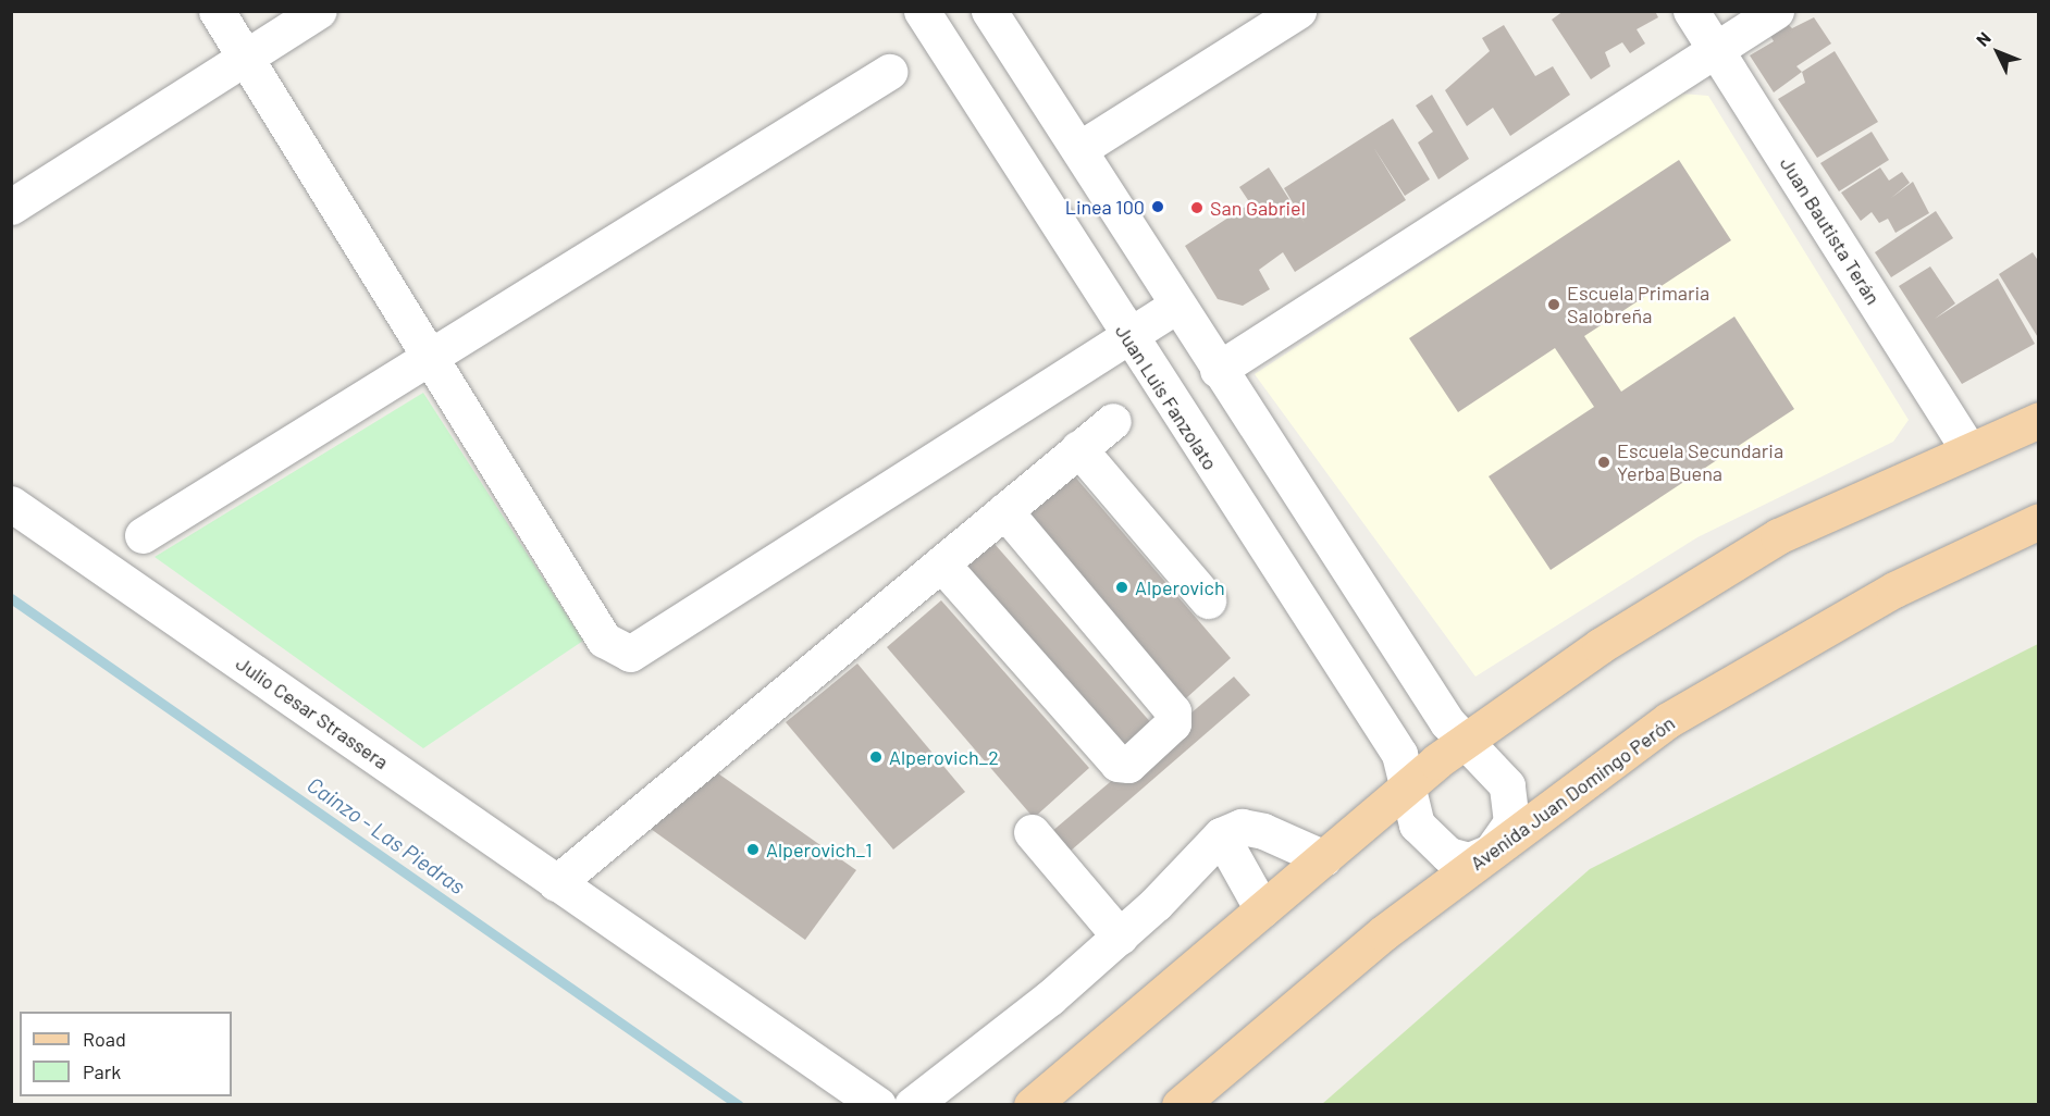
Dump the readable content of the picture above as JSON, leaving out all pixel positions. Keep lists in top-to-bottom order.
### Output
{
  "streets": {
    "main road": ["Avenida Juan Domingo Perón"],
    "street": ["Juan Bautista Terán", "Juan Luis Fanzolato", "Julio Cesar Strassera"]
  },
  "crossings": [
    ["Juan Luis Fanzolato", "Avenida Juan Domingo Perón"]
  ],
  "water": ["Cainzo - Las Piedras"],
  "places": [
    "Linea 100",
    "San Gabriel",
    "Escuela Primaria Salobreña",
    "Escuela Secundaria Yerba Buena",
    "Alperovich",
    "Alperovich_2",
    "Alperovich_1"
  ],
  "legend": ["Road", "Park"],
  "north": "top left"
}
